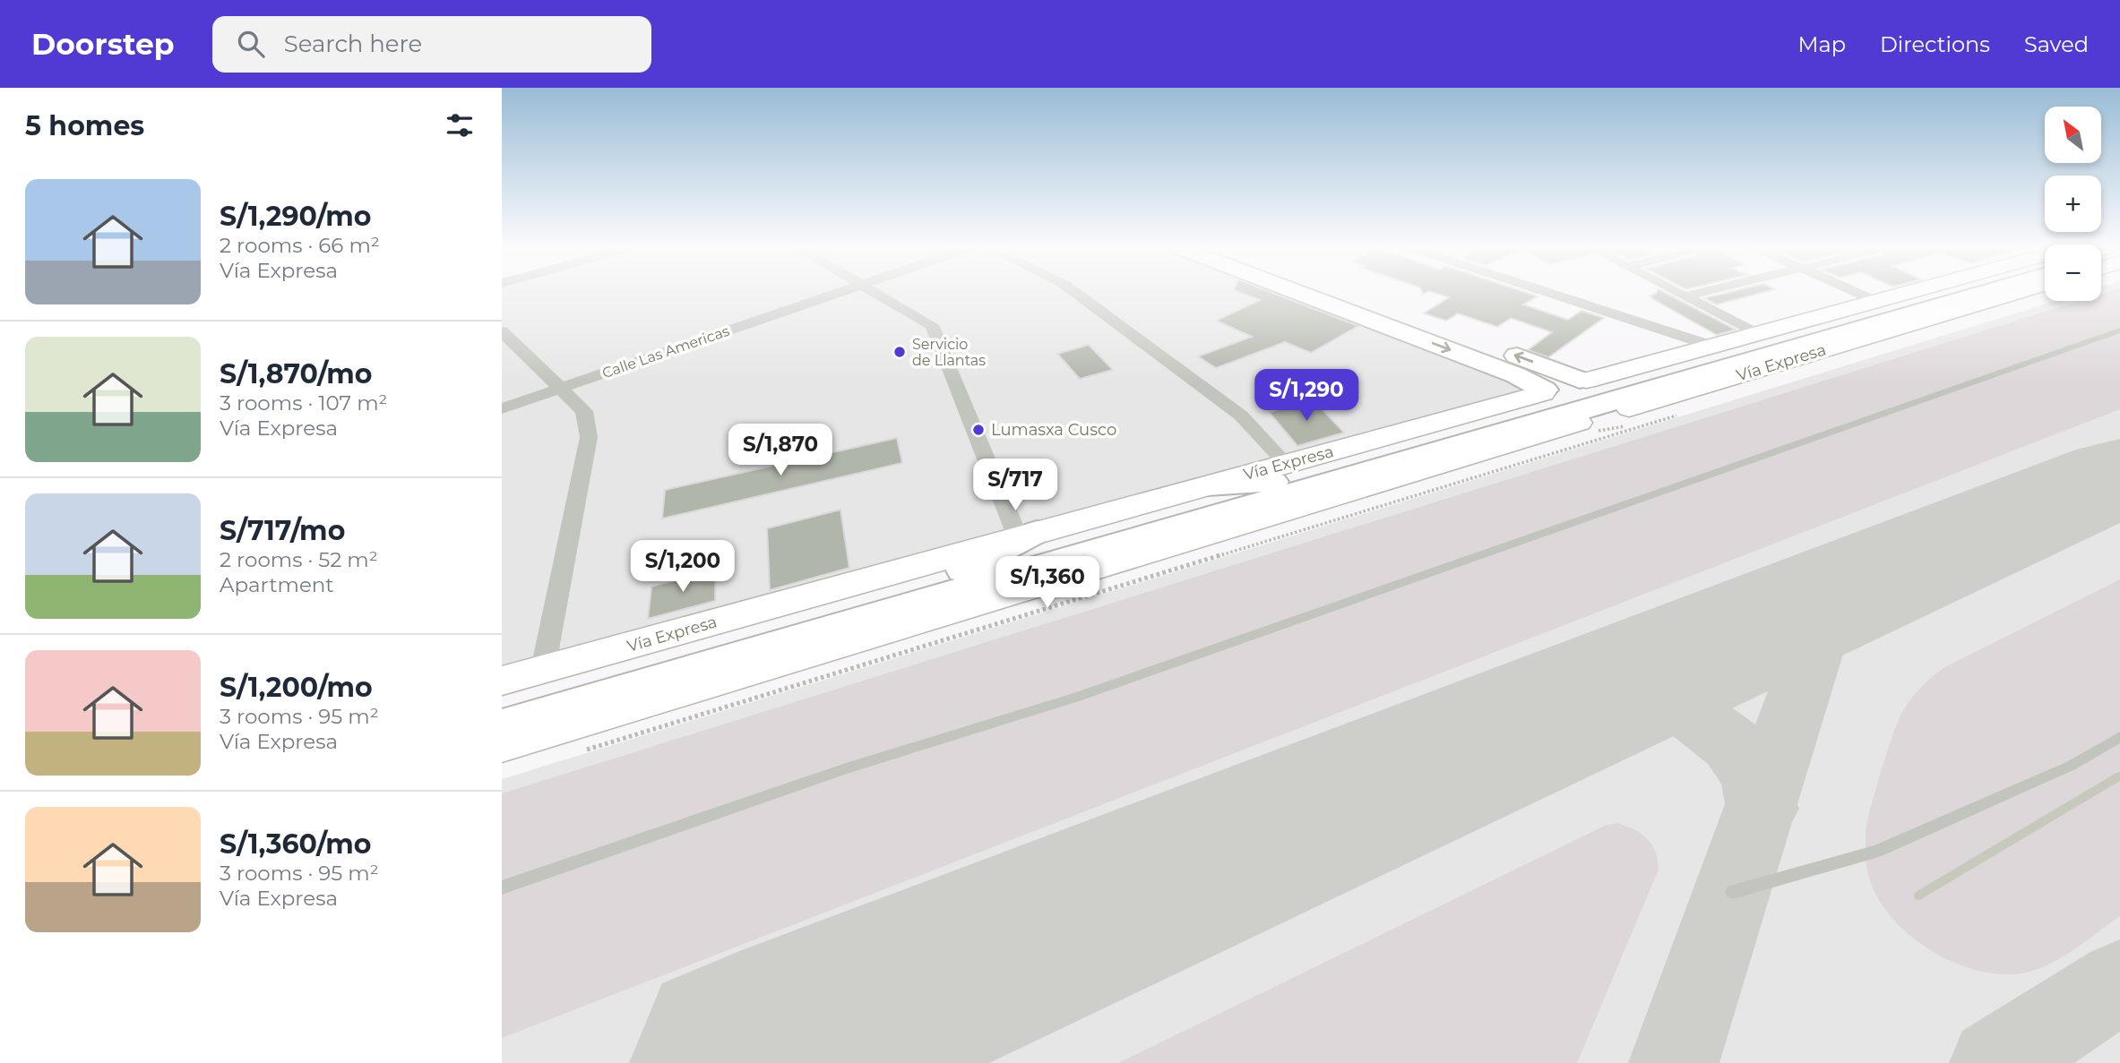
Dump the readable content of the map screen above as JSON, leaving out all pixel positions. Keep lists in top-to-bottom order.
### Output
{
  "streets": {
    "main road": ["Vía Expresa"],
    "street": ["Calle Las Americas"]
  },
  "places": ["Servicio de Llantas", "Lumasxa Cusco"],
  "north": "top left",
  "page": {
    "header": "Doorstep",
    "search": "Search here",
    "nav": ["Map", "Directions", "Saved"],
    "heading": "5 homes",
    "map_buttons": ["+", "−"],
    "list": [
      {
        "name": "S/1,290/mo",
        "note": "2 rooms · 66 m² · Vía Expresa"
      },
      {
        "name": "S/1,870/mo",
        "note": "3 rooms · 107 m² · Vía Expresa"
      },
      {
        "name": "S/717/mo",
        "note": "2 rooms · 52 m² · Apartment"
      },
      {
        "name": "S/1,200/mo",
        "note": "3 rooms · 95 m² · Vía Expresa"
      },
      {
        "name": "S/1,360/mo",
        "note": "3 rooms · 95 m² · Vía Expresa"
      }
    ],
    "price": [
      "S/1,290",
      "S/1,870",
      "S/717",
      "S/1,200",
      "S/1,360"
    ]
  }
}
